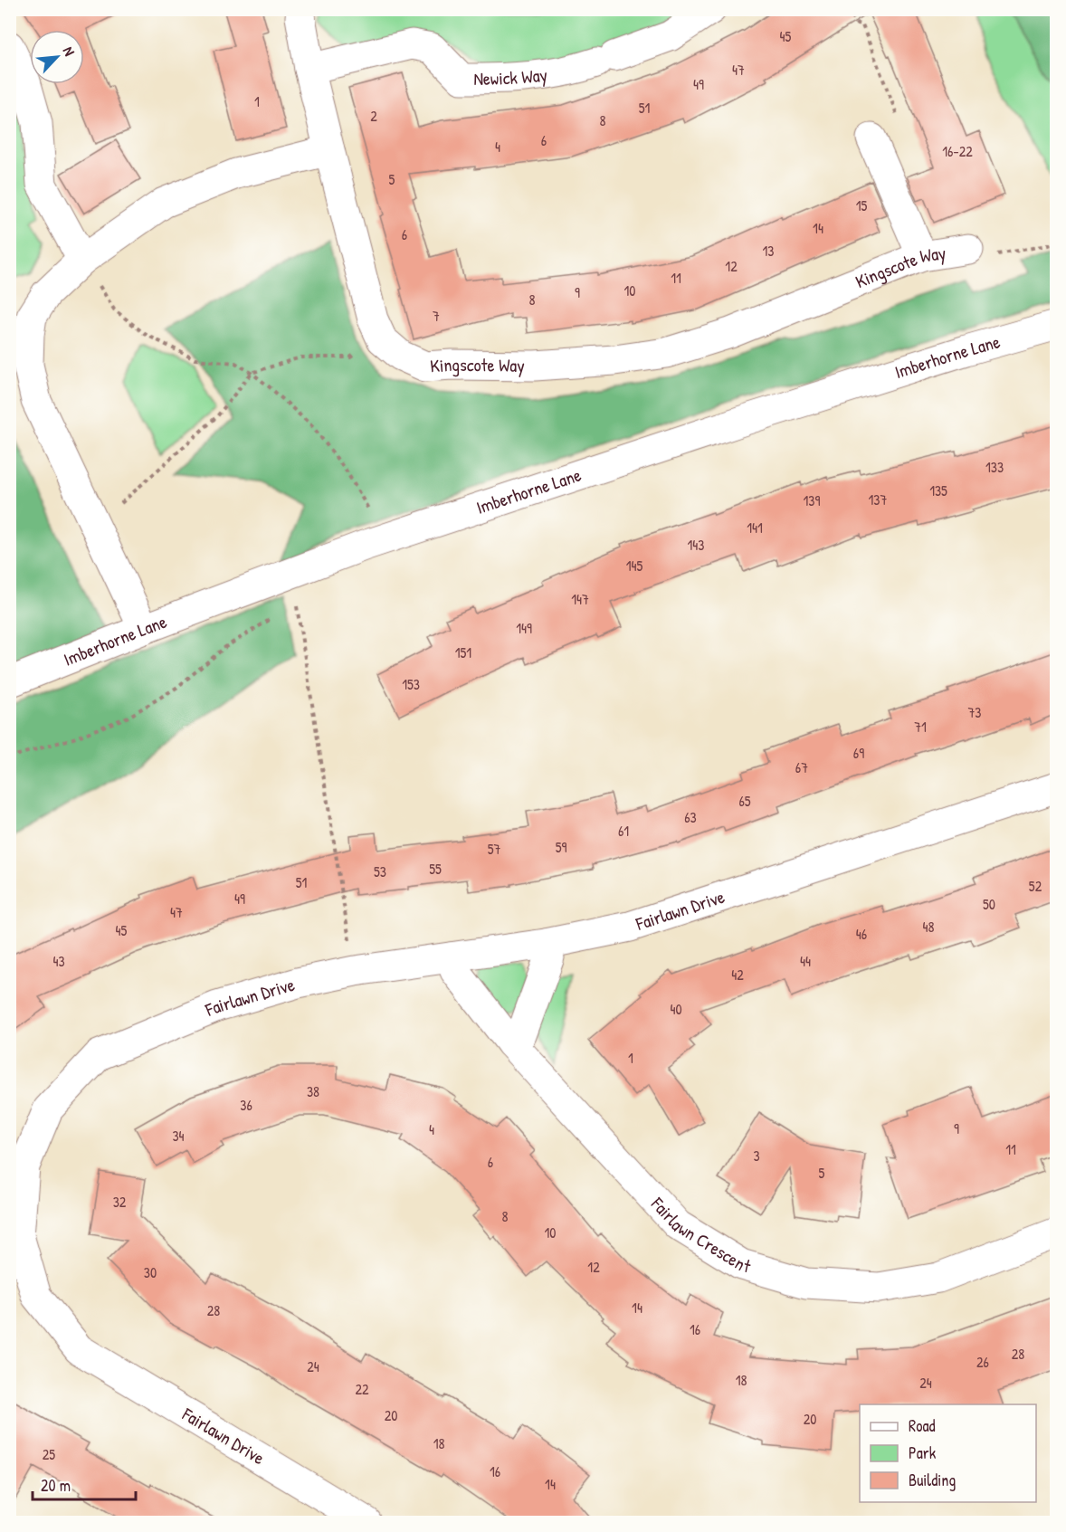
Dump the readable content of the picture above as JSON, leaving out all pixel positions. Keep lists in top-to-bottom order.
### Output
{
  "streets": {
    "street": [
      "Newick Way",
      "Kingscote Way",
      "Imberhorne Lane",
      "Fairlawn Drive",
      "Fairlawn Crescent"
    ]
  },
  "crossings": [
    ["Fairlawn Drive", "Fairlawn Crescent"]
  ],
  "house_numbers": [
    "45",
    "47",
    "49",
    "1",
    "51",
    "2",
    "8",
    "6",
    "4",
    "16-22",
    "5",
    "15",
    "14",
    "6",
    "13",
    "12",
    "11",
    "10",
    "9",
    "8",
    "7",
    "133",
    "135",
    "137",
    "139",
    "141",
    "143",
    "145",
    "147",
    "149",
    "151",
    "153",
    "73",
    "71",
    "69",
    "67",
    "65",
    "63",
    "61",
    "59",
    "57",
    "55",
    "53",
    "51",
    "52",
    "49",
    "50",
    "47",
    "48",
    "45",
    "46",
    "43",
    "44",
    "42",
    "40",
    "1",
    "38",
    "36",
    "9",
    "4",
    "34",
    "11",
    "3",
    "6",
    "5",
    "32",
    "8",
    "10",
    "12",
    "30",
    "14",
    "28",
    "16",
    "28",
    "26",
    "24",
    "18",
    "24",
    "22",
    "20",
    "20",
    "18",
    "25",
    "16",
    "14"
  ],
  "legend": ["Road", "Park", "Building"],
  "scale_bar": "20 m",
  "north": "top right"
}
